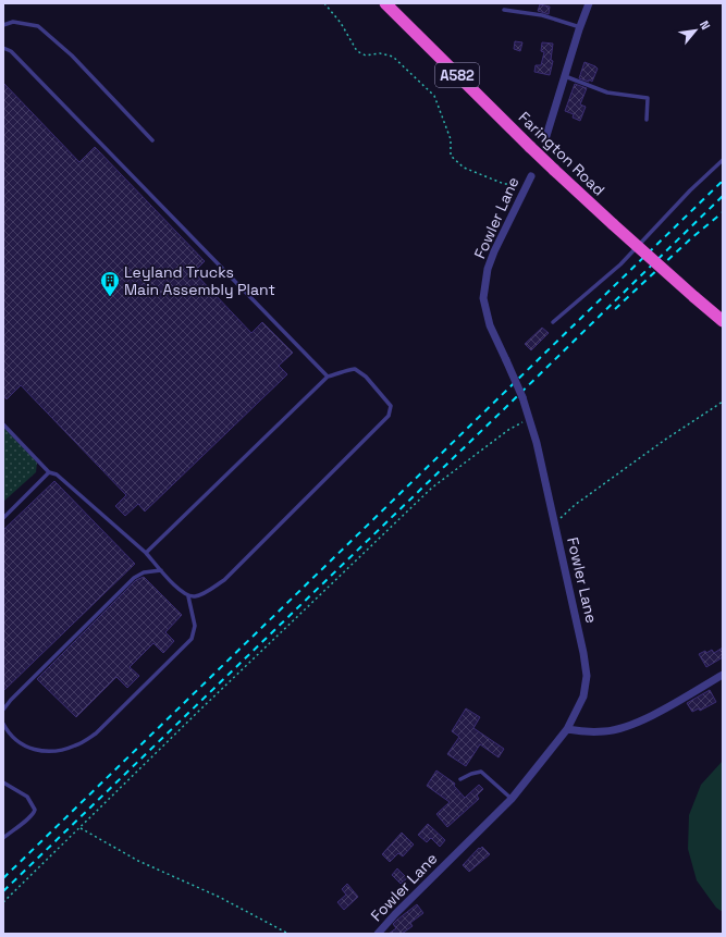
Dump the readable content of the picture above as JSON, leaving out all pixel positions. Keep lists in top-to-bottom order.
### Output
{
  "streets": {
    "highway": ["A582", "Farington Road"],
    "street": ["Fowler Lane"]
  },
  "places": {
    "building": ["Leyland Trucks Main Assembly Plant"]
  },
  "north": "top right"
}
